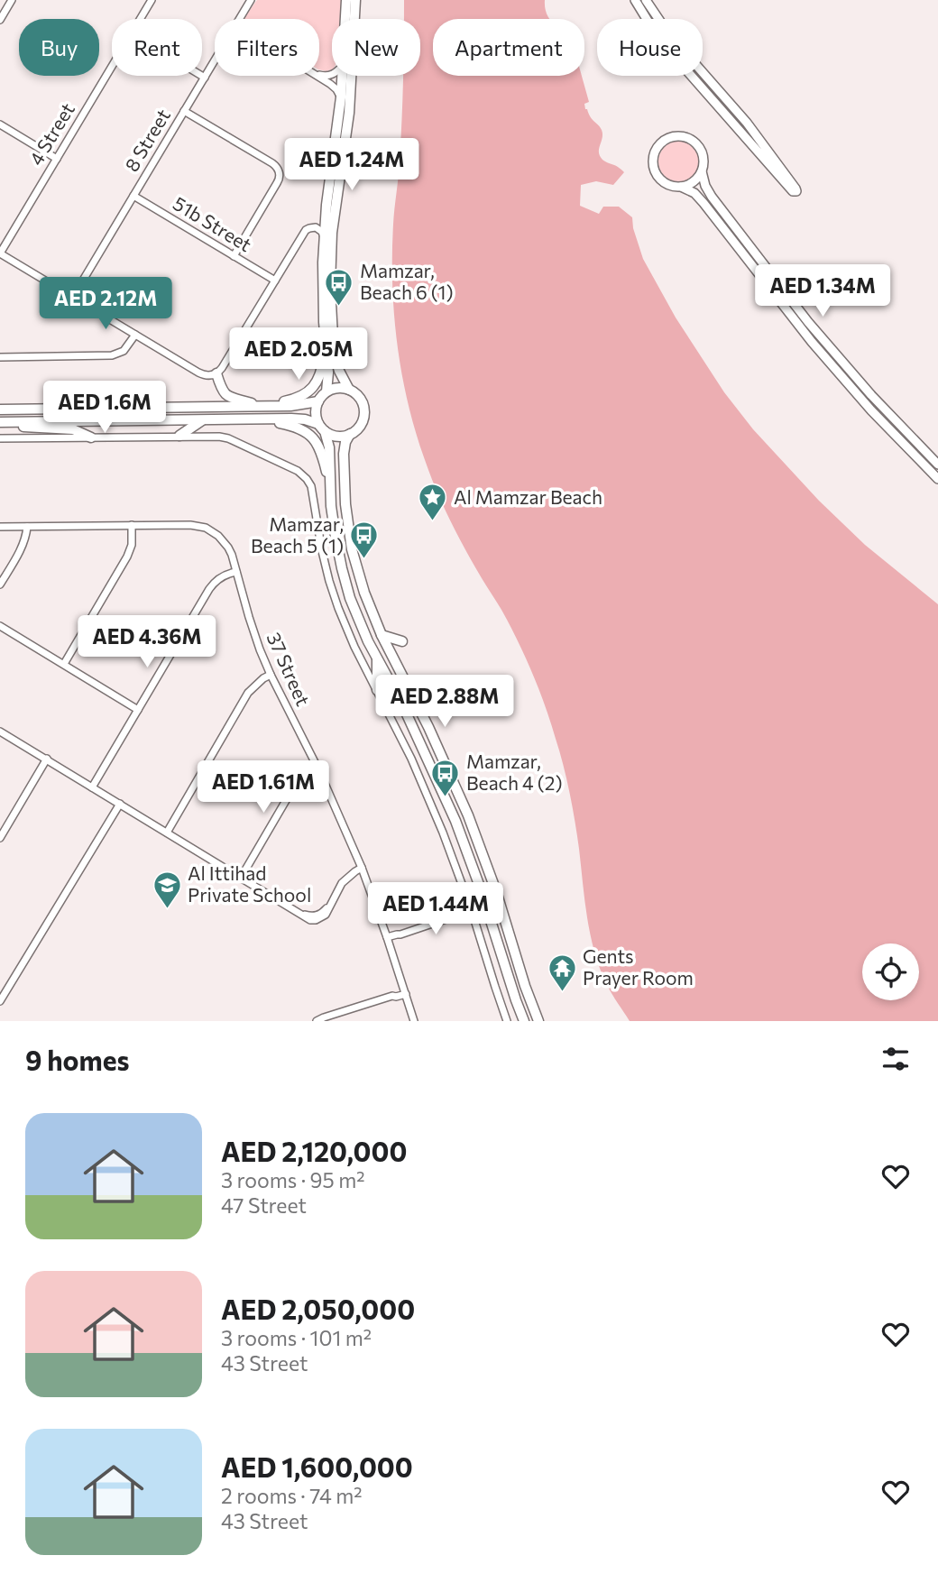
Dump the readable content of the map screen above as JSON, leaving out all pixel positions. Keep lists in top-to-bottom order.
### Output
{
  "streets": {
    "street": [
      "4 Street",
      "8 Street",
      "51b Street",
      "37 Street"
    ]
  },
  "crossings": [
    ["8 Street", "51b Street"]
  ],
  "places": {
    "bus stop": ["Mamzar, Beach 6 (1)", "Mamzar, Beach 5 (1)", "Mamzar, Beach 4 (2)"],
    "place": ["Al Mamzar Beach"],
    "school or university": ["Al Ittihad Private School"],
    "temple": ["Gents Prayer Room"]
  },
  "page": {
    "chip": [
      "Buy",
      "Rent",
      "Filters",
      "New",
      "Apartment",
      "House"
    ],
    "price": [
      "AED 1.24M",
      "AED 1.34M",
      "AED 2.12M",
      "AED 2.05M",
      "AED 1.6M",
      "AED 4.36M",
      "AED 2.88M",
      "AED 1.61M",
      "AED 1.44M"
    ],
    "heading": "9 homes",
    "list": [
      {
        "name": "AED 2,120,000",
        "note": "3 rooms · 95 m² · 47 Street"
      },
      {
        "name": "AED 2,050,000",
        "note": "3 rooms · 101 m² · 43 Street"
      },
      {
        "name": "AED 1,600,000",
        "note": "2 rooms · 74 m² · 43 Street"
      }
    ]
  }
}
